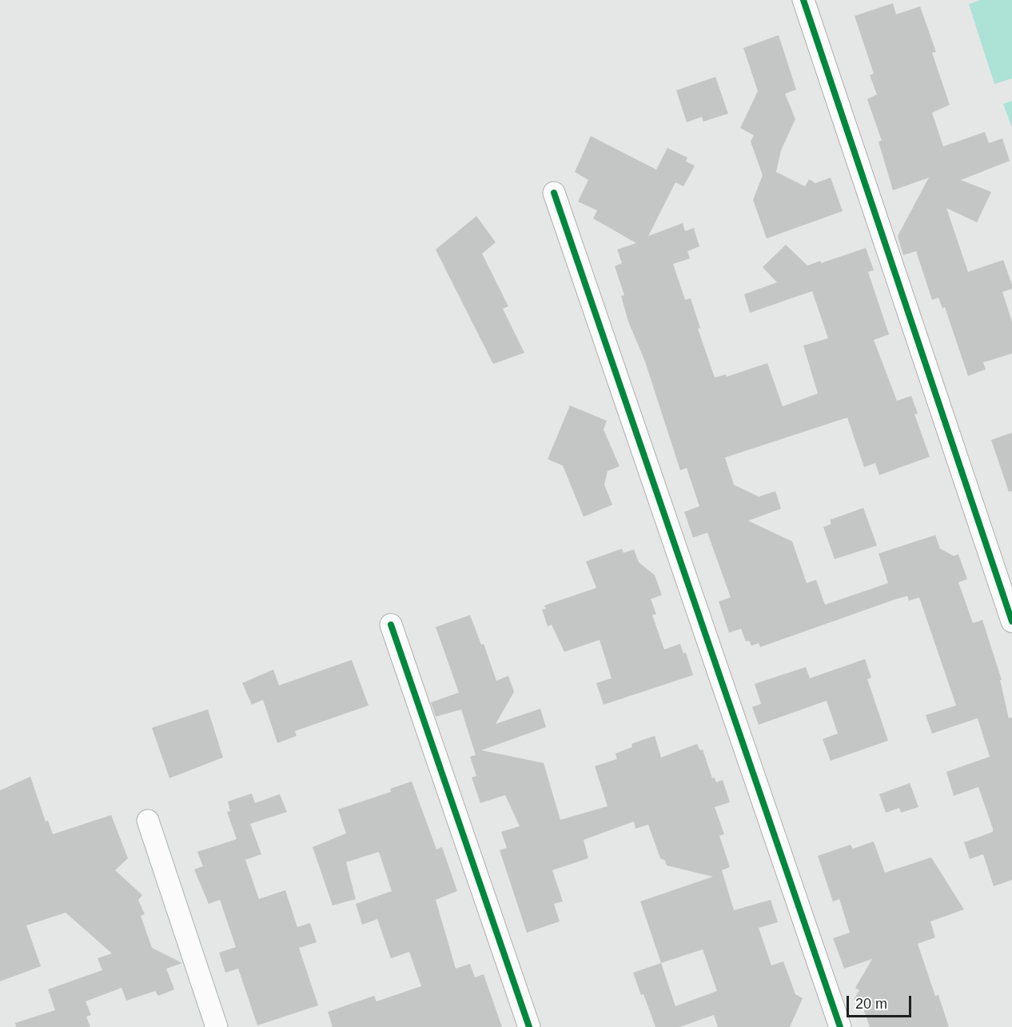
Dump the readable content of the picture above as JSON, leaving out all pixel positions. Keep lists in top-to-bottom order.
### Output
{
  "scale_bar": "20 m"
}
